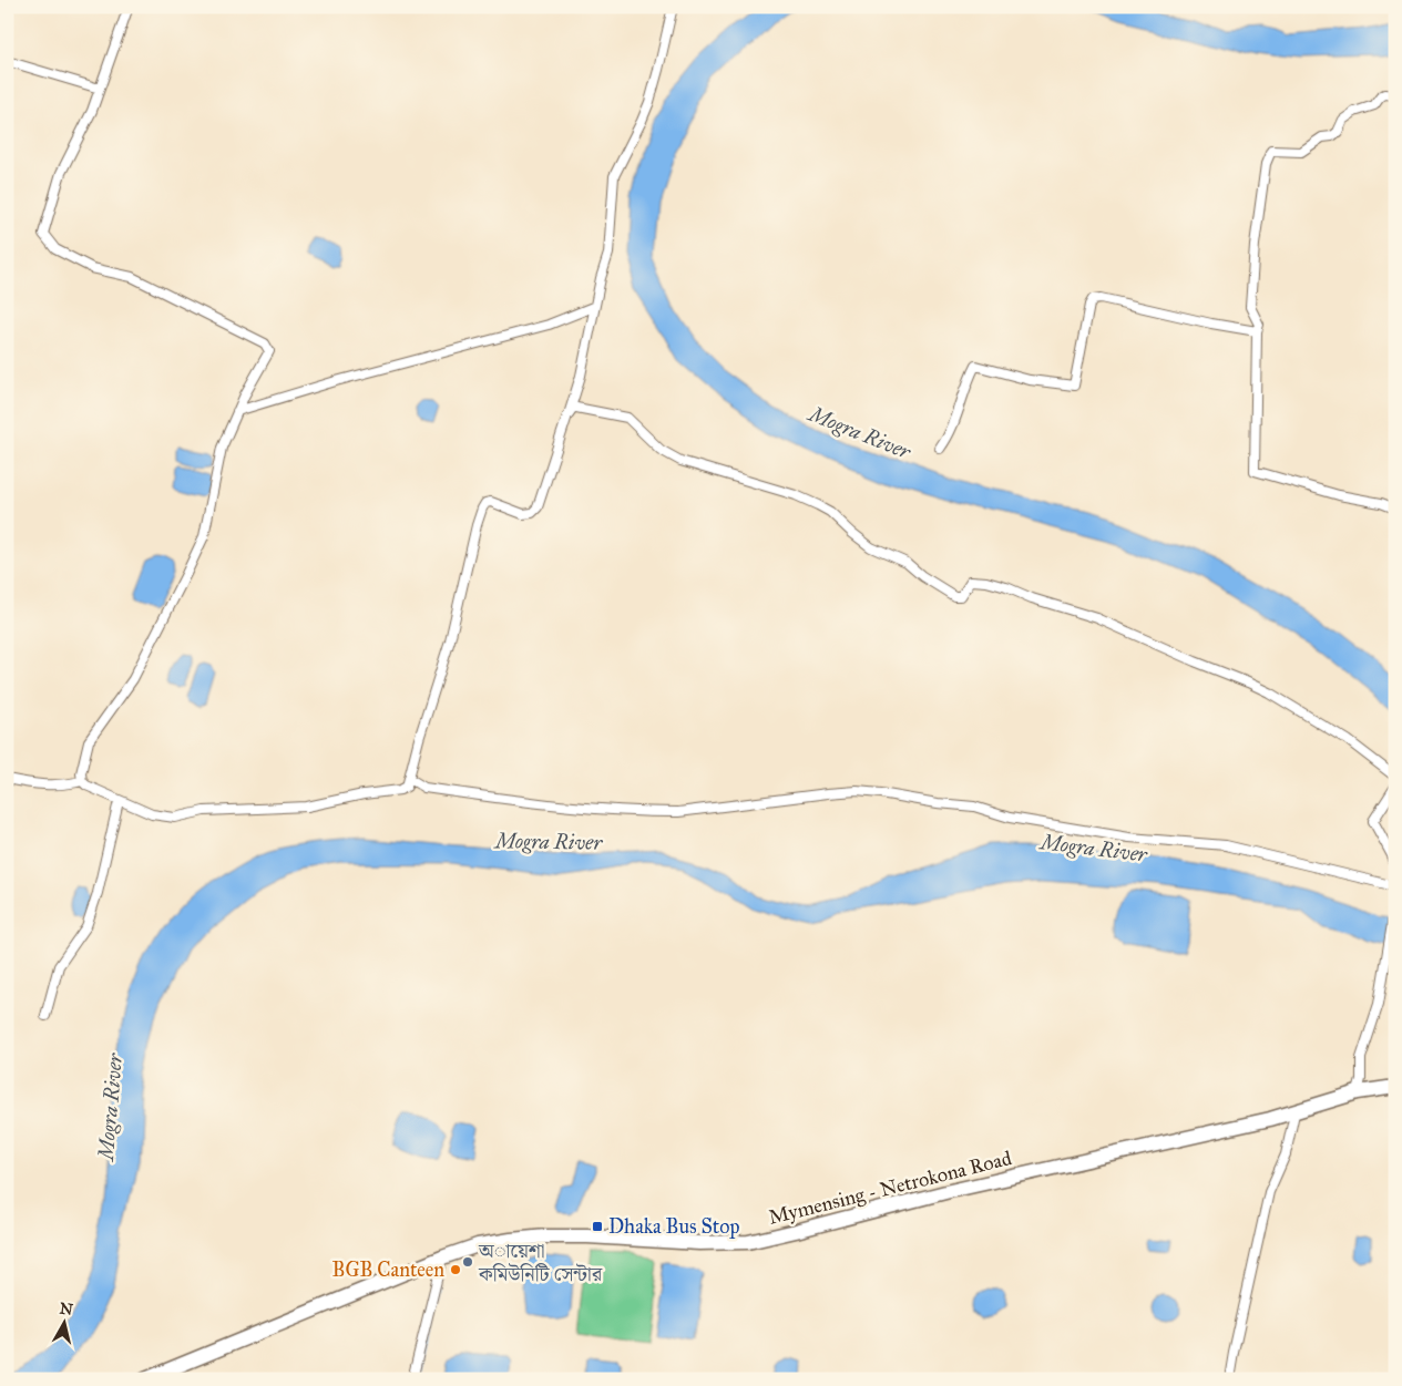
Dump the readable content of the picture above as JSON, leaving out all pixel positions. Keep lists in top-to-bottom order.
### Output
{
  "streets": {
    "main road": ["Mymensing - Netrokona Road"]
  },
  "water": ["Mogra River"],
  "places": {
    "transit": ["Dhaka Bus Stop"],
    "other": ["অায়েশা কমিউনিটি সেন্টার", "BGB Canteen"]
  },
  "north": "top"
}
